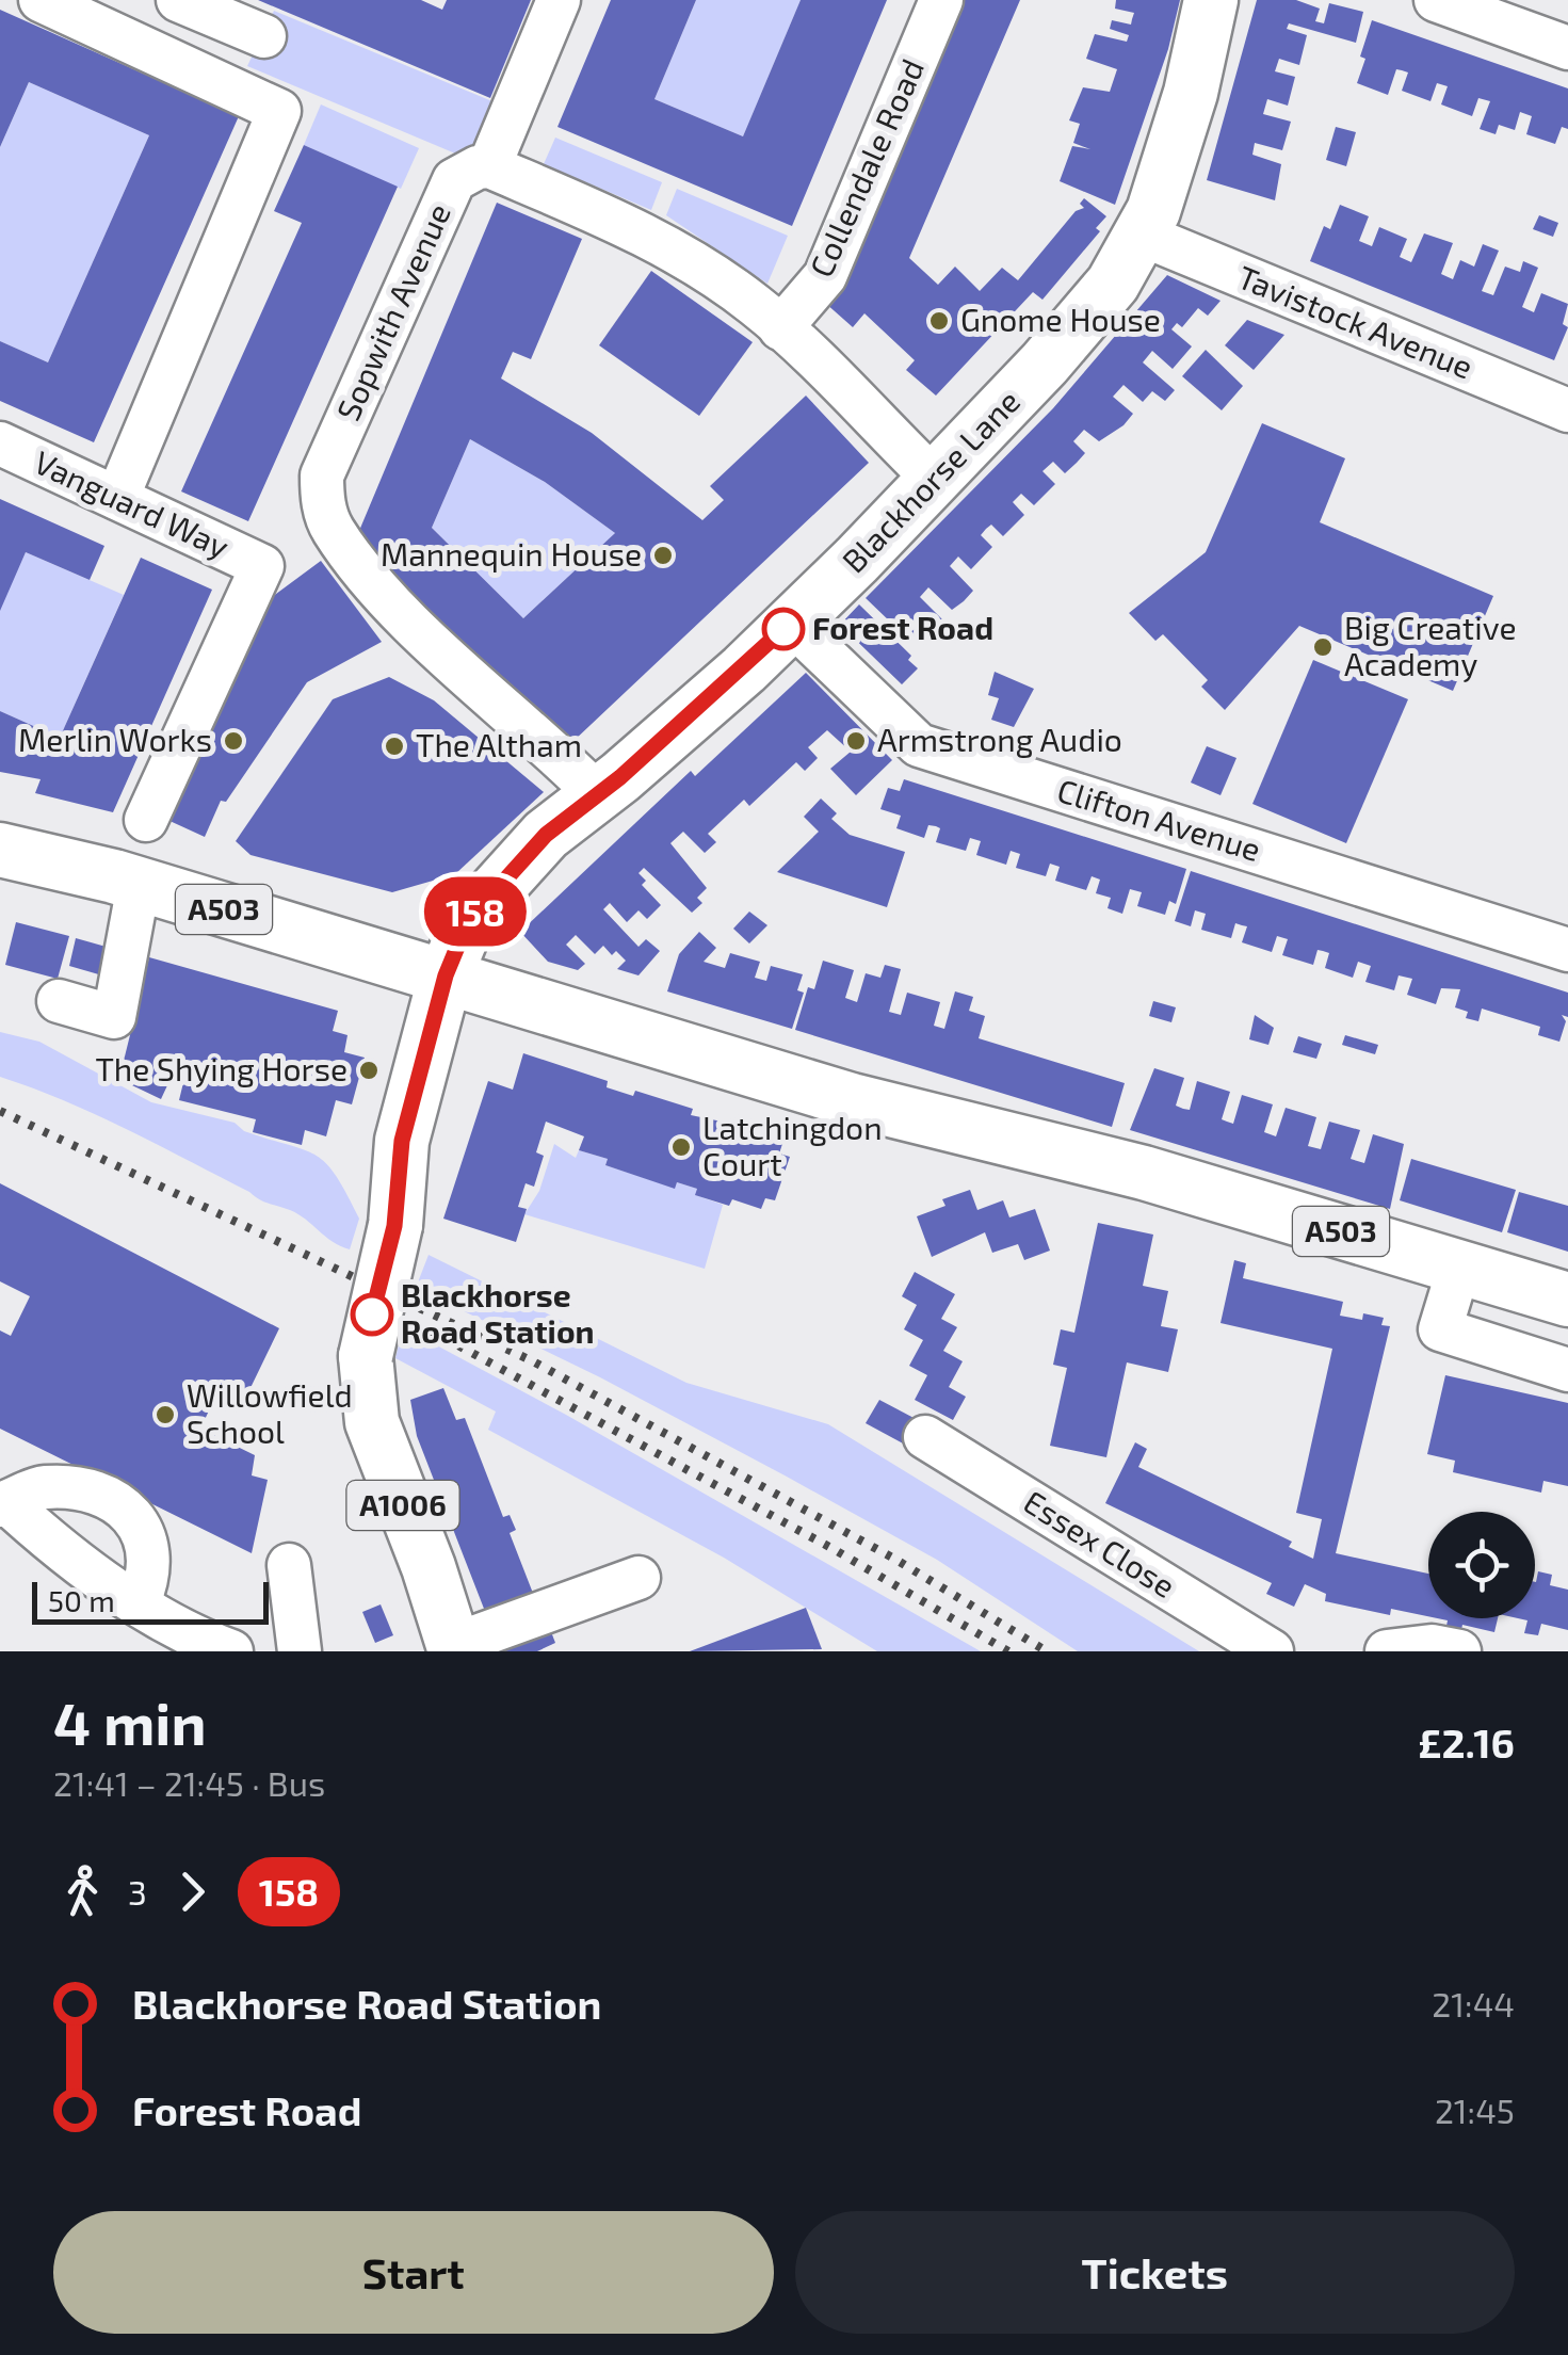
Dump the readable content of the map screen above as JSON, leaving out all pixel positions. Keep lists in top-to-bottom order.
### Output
{
  "streets": {
    "main road": ["Blackhorse Lane", "A503", "A1006"],
    "street": [
      "Collendale Road",
      "Sopwith Avenue",
      "Tavistock Avenue",
      "Vanguard Way",
      "Clifton Avenue",
      "Essex Close"
    ]
  },
  "crossings": [
    ["Sopwith Avenue", "Blackhorse Lane"],
    ["Tavistock Avenue", "Blackhorse Lane"],
    ["Blackhorse Lane", "Clifton Avenue"],
    ["Blackhorse Lane", "A503"],
    ["Blackhorse Lane", "A1006"],
    ["A503", "A1006"]
  ],
  "places": [
    "Gnome House",
    "Mannequin House",
    "Forest Road",
    "Big Creative Academy",
    "Merlin Works",
    "Armstrong Audio",
    "The Altham",
    "The Shying Horse",
    "Latchingdon Court",
    "Blackhorse Road Station",
    "Willowfield School"
  ],
  "lines": ["bus line 158"],
  "scale_bar": "50 m",
  "page": {
    "on_map": "158",
    "scale": "50 m",
    "heading": ["4 min", "21:41 – 21:45 · Bus", "£2.16"],
    "legs": ["3", "158"],
    "list": [
      {
        "name": "Blackhorse Road Station",
        "value": "21:44"
      },
      {
        "name": "Forest Road",
        "value": "21:45"
      }
    ],
    "buttons": ["Start", "Tickets"]
  }
}
